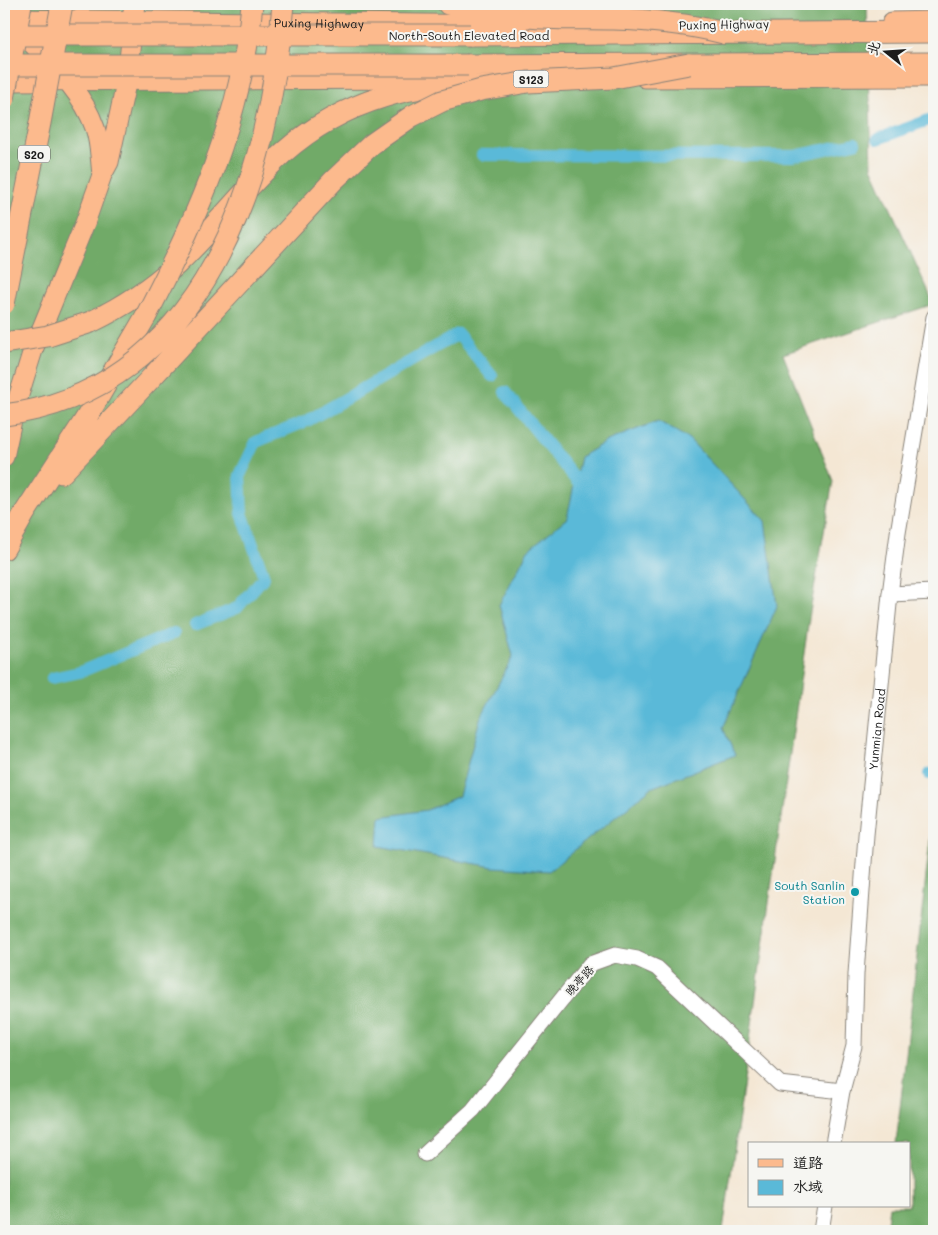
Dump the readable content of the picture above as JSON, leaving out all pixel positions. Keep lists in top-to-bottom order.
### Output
{
  "streets": {
    "highway": ["North-South Elevated Road", "S20"],
    "main road": ["Puxing Highway", "S123"],
    "street": ["Yunmian Road", "晚亭路"]
  },
  "crossings": [
    ["Puxing Highway", "North-South Elevated Road"],
    ["Yunmian Road", "晚亭路"]
  ],
  "places": ["South Sanlin Station"],
  "legend": ["道路", "水域"],
  "north": "left"
}
